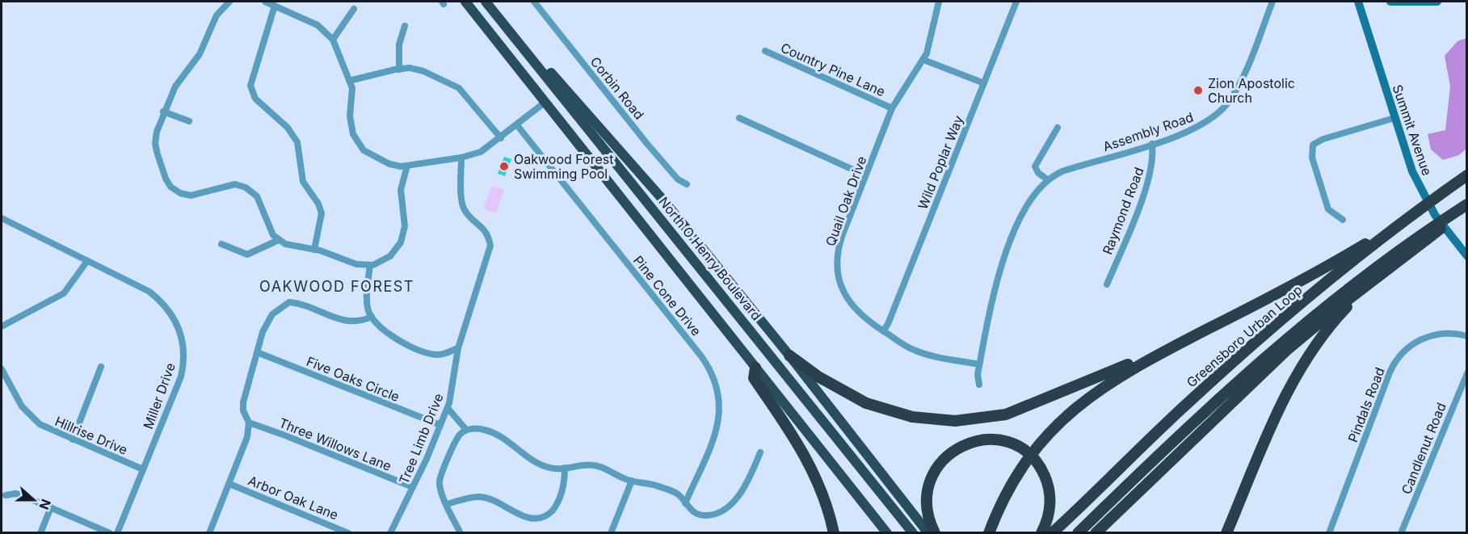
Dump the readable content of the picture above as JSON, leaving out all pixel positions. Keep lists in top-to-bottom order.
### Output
{
  "streets": {
    "highway": ["North O'Henry Boulevard", "Greensboro Urban Loop"],
    "main road": ["Summit Avenue"],
    "street": [
      "Country Pine Lane",
      "Corbin Road",
      "Assembly Road",
      "Wild Poplar Way",
      "Quail Oak Drive",
      "Raymond Road",
      "Pine Cone Drive",
      "Five Oaks Circle",
      "Miller Drive",
      "Pindals Road",
      "Hillrise Drive",
      "Tree Limb Drive",
      "Three Willows Lane",
      "Candlenut Road",
      "Arbor Oak Lane"
    ]
  },
  "crossings": [
    ["Country Pine Lane", "Quail Oak Drive"],
    ["Assembly Road", "Quail Oak Drive"],
    ["Assembly Road", "Raymond Road"],
    ["Wild Poplar Way", "Quail Oak Drive"],
    ["Five Oaks Circle", "Tree Limb Drive"],
    ["Miller Drive", "Hillrise Drive"],
    ["Tree Limb Drive", "Three Willows Lane"]
  ],
  "districts": ["OAKWOOD FOREST"],
  "places": ["Zion Apostolic Church", "Oakwood Forest Swimming Pool"],
  "north": "right"
}
